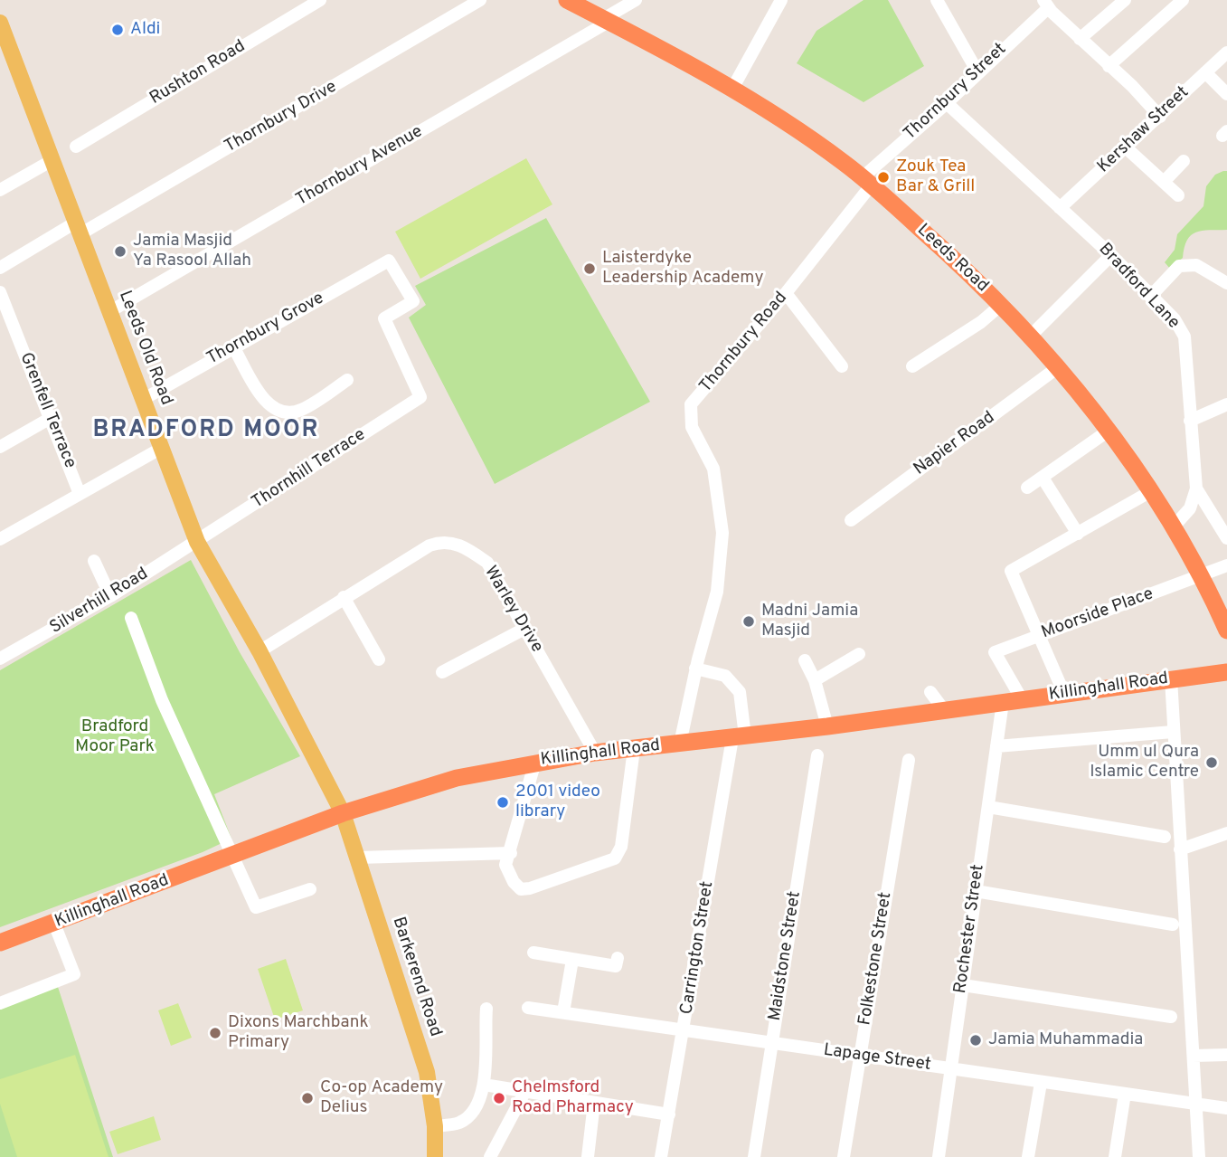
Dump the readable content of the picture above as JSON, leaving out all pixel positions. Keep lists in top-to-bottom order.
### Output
{
  "streets": {
    "highway": ["Leeds Road", "Killinghall Road"],
    "main road": ["Leeds Old Road", "Barkerend Road"],
    "street": [
      "Rushton Road",
      "Thornbury Street",
      "Thornbury Drive",
      "Kershaw Street",
      "Thornbury Avenue",
      "Bradford Lane",
      "Thornbury Grove",
      "Thornbury Road",
      "Grenfell Terrace",
      "Napier Road",
      "Thornhill Terrace",
      "Silverhill Road",
      "Warley Drive",
      "Moorside Place",
      "Rochester Street",
      "Carrington Street",
      "Maidstone Street",
      "Folkestone Street",
      "Lapage Street"
    ]
  },
  "crossings": [
    ["Thornbury Street", "Leeds Road"],
    ["Thornbury Street", "Bradford Lane"],
    ["Thornbury Street", "Thornbury Road"],
    ["Thornbury Drive", "Leeds Old Road"],
    ["Kershaw Street", "Bradford Lane"],
    ["Thornbury Avenue", "Leeds Road"],
    ["Thornbury Avenue", "Leeds Old Road"],
    ["Leeds Road", "Thornbury Road"],
    ["Leeds Road", "Napier Road"],
    ["Leeds Road", "Moorside Place"],
    ["Thornbury Grove", "Leeds Old Road"],
    ["Thornbury Grove", "Thornhill Terrace"],
    ["Thornbury Road", "Killinghall Road"],
    ["Thornbury Road", "Carrington Street"],
    ["Leeds Old Road", "Thornhill Terrace"],
    ["Leeds Old Road", "Silverhill Road"],
    ["Leeds Old Road", "Warley Drive"],
    ["Leeds Old Road", "Killinghall Road"],
    ["Leeds Old Road", "Barkerend Road"],
    ["Thornhill Terrace", "Silverhill Road"],
    ["Warley Drive", "Killinghall Road"],
    ["Moorside Place", "Killinghall Road"],
    ["Killinghall Road", "Rochester Street"],
    ["Killinghall Road", "Carrington Street"],
    ["Killinghall Road", "Barkerend Road"],
    ["Rochester Street", "Lapage Street"],
    ["Carrington Street", "Lapage Street"],
    ["Maidstone Street", "Lapage Street"],
    ["Folkestone Street", "Lapage Street"]
  ],
  "districts": ["BRADFORD MOOR"],
  "parks": ["Bradford Moor Park"],
  "places": [
    "Aldi",
    "Zouk Tea Bar & Grill",
    "Jamia Masjid Ya Rasool Allah",
    "Laisterdyke Leadership Academy",
    "Madni Jamia Masjid",
    "Umm ul Qura Islamic Centre",
    "2001 video library",
    "Dixons Marchbank Primary",
    "Jamia Muhammadia",
    "Co-op Academy Delius",
    "Chelmsford Road Pharmacy"
  ]
}
